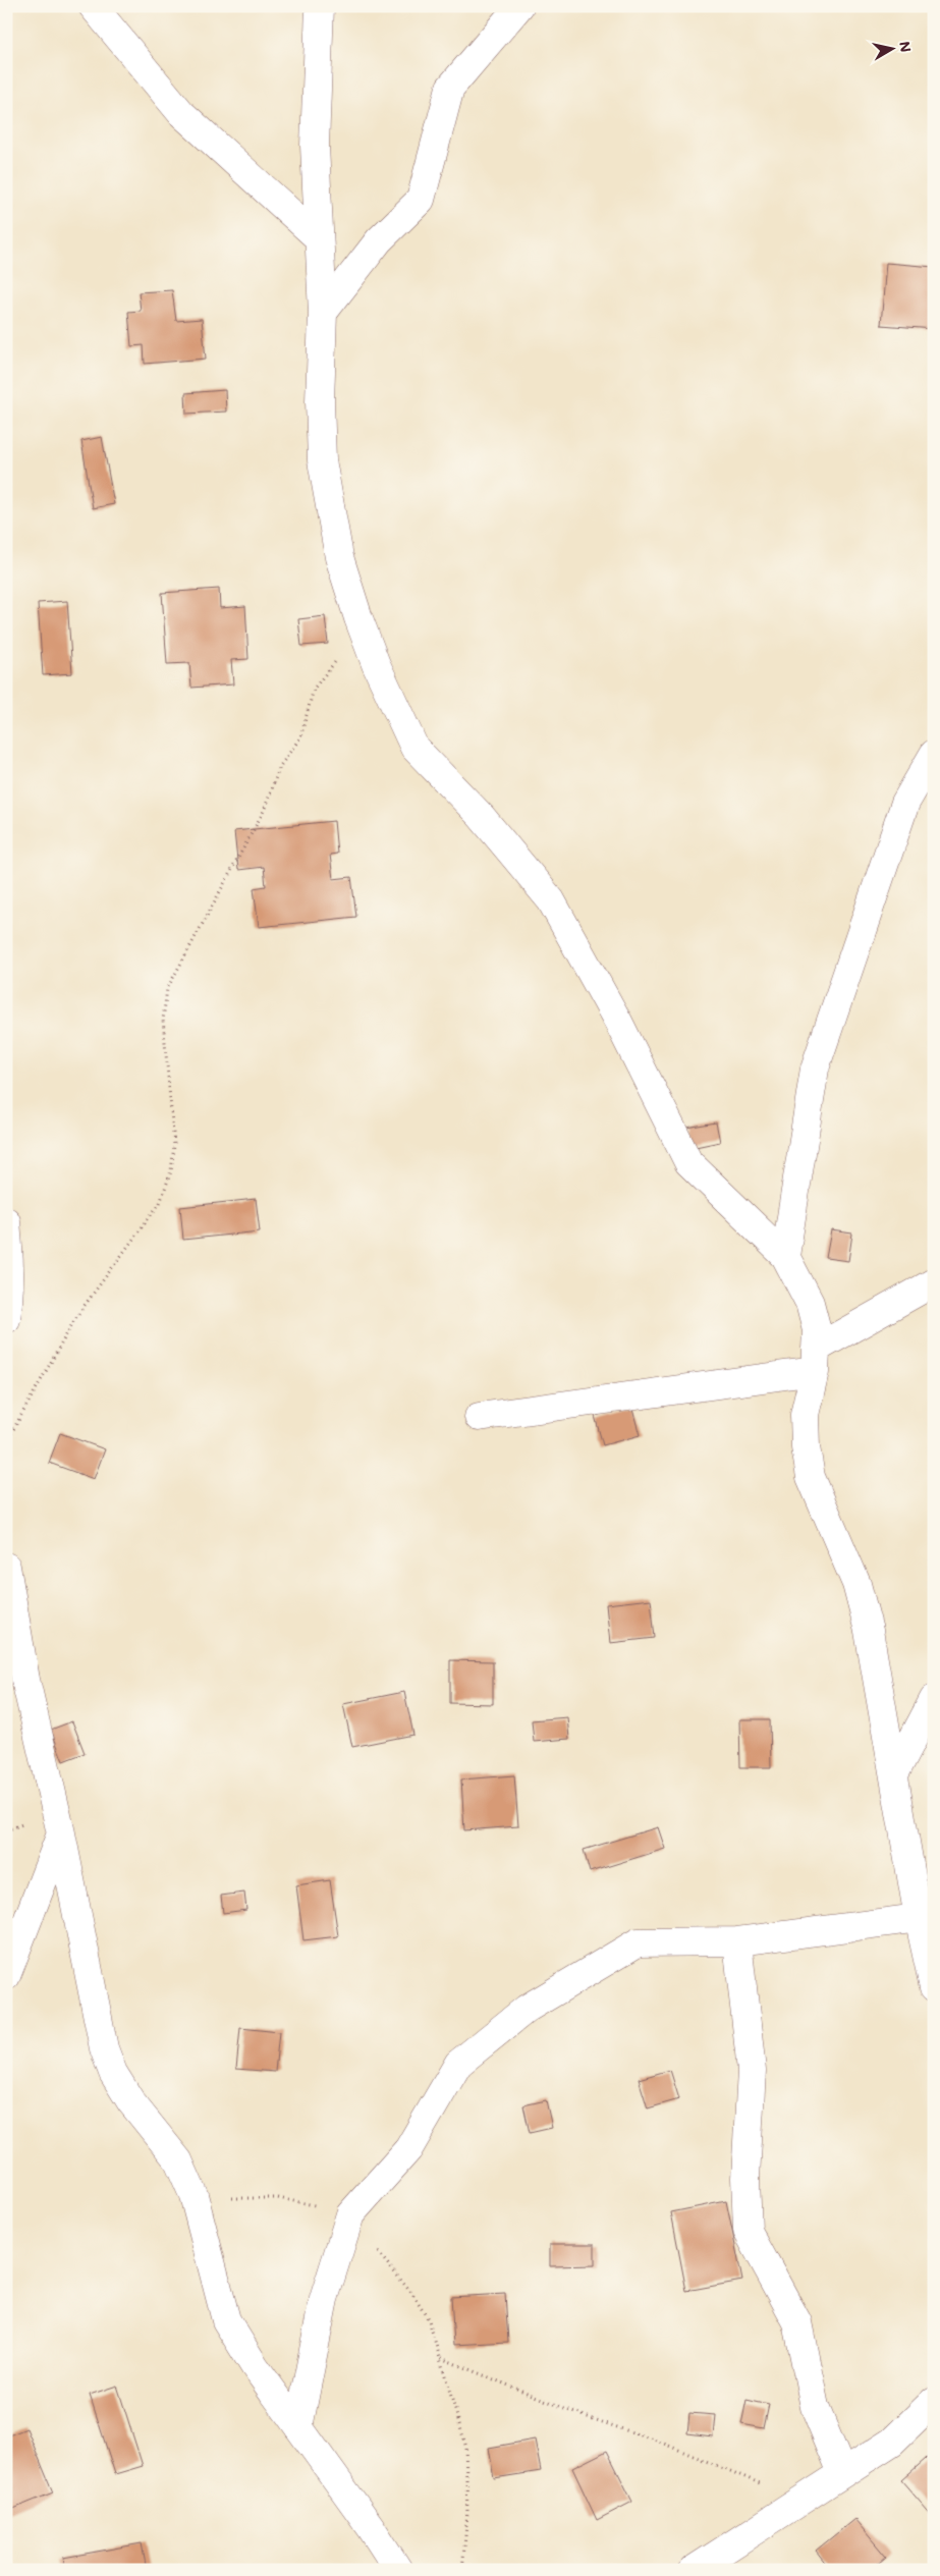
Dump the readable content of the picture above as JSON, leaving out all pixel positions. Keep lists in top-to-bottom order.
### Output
{
  "north": "right"
}
